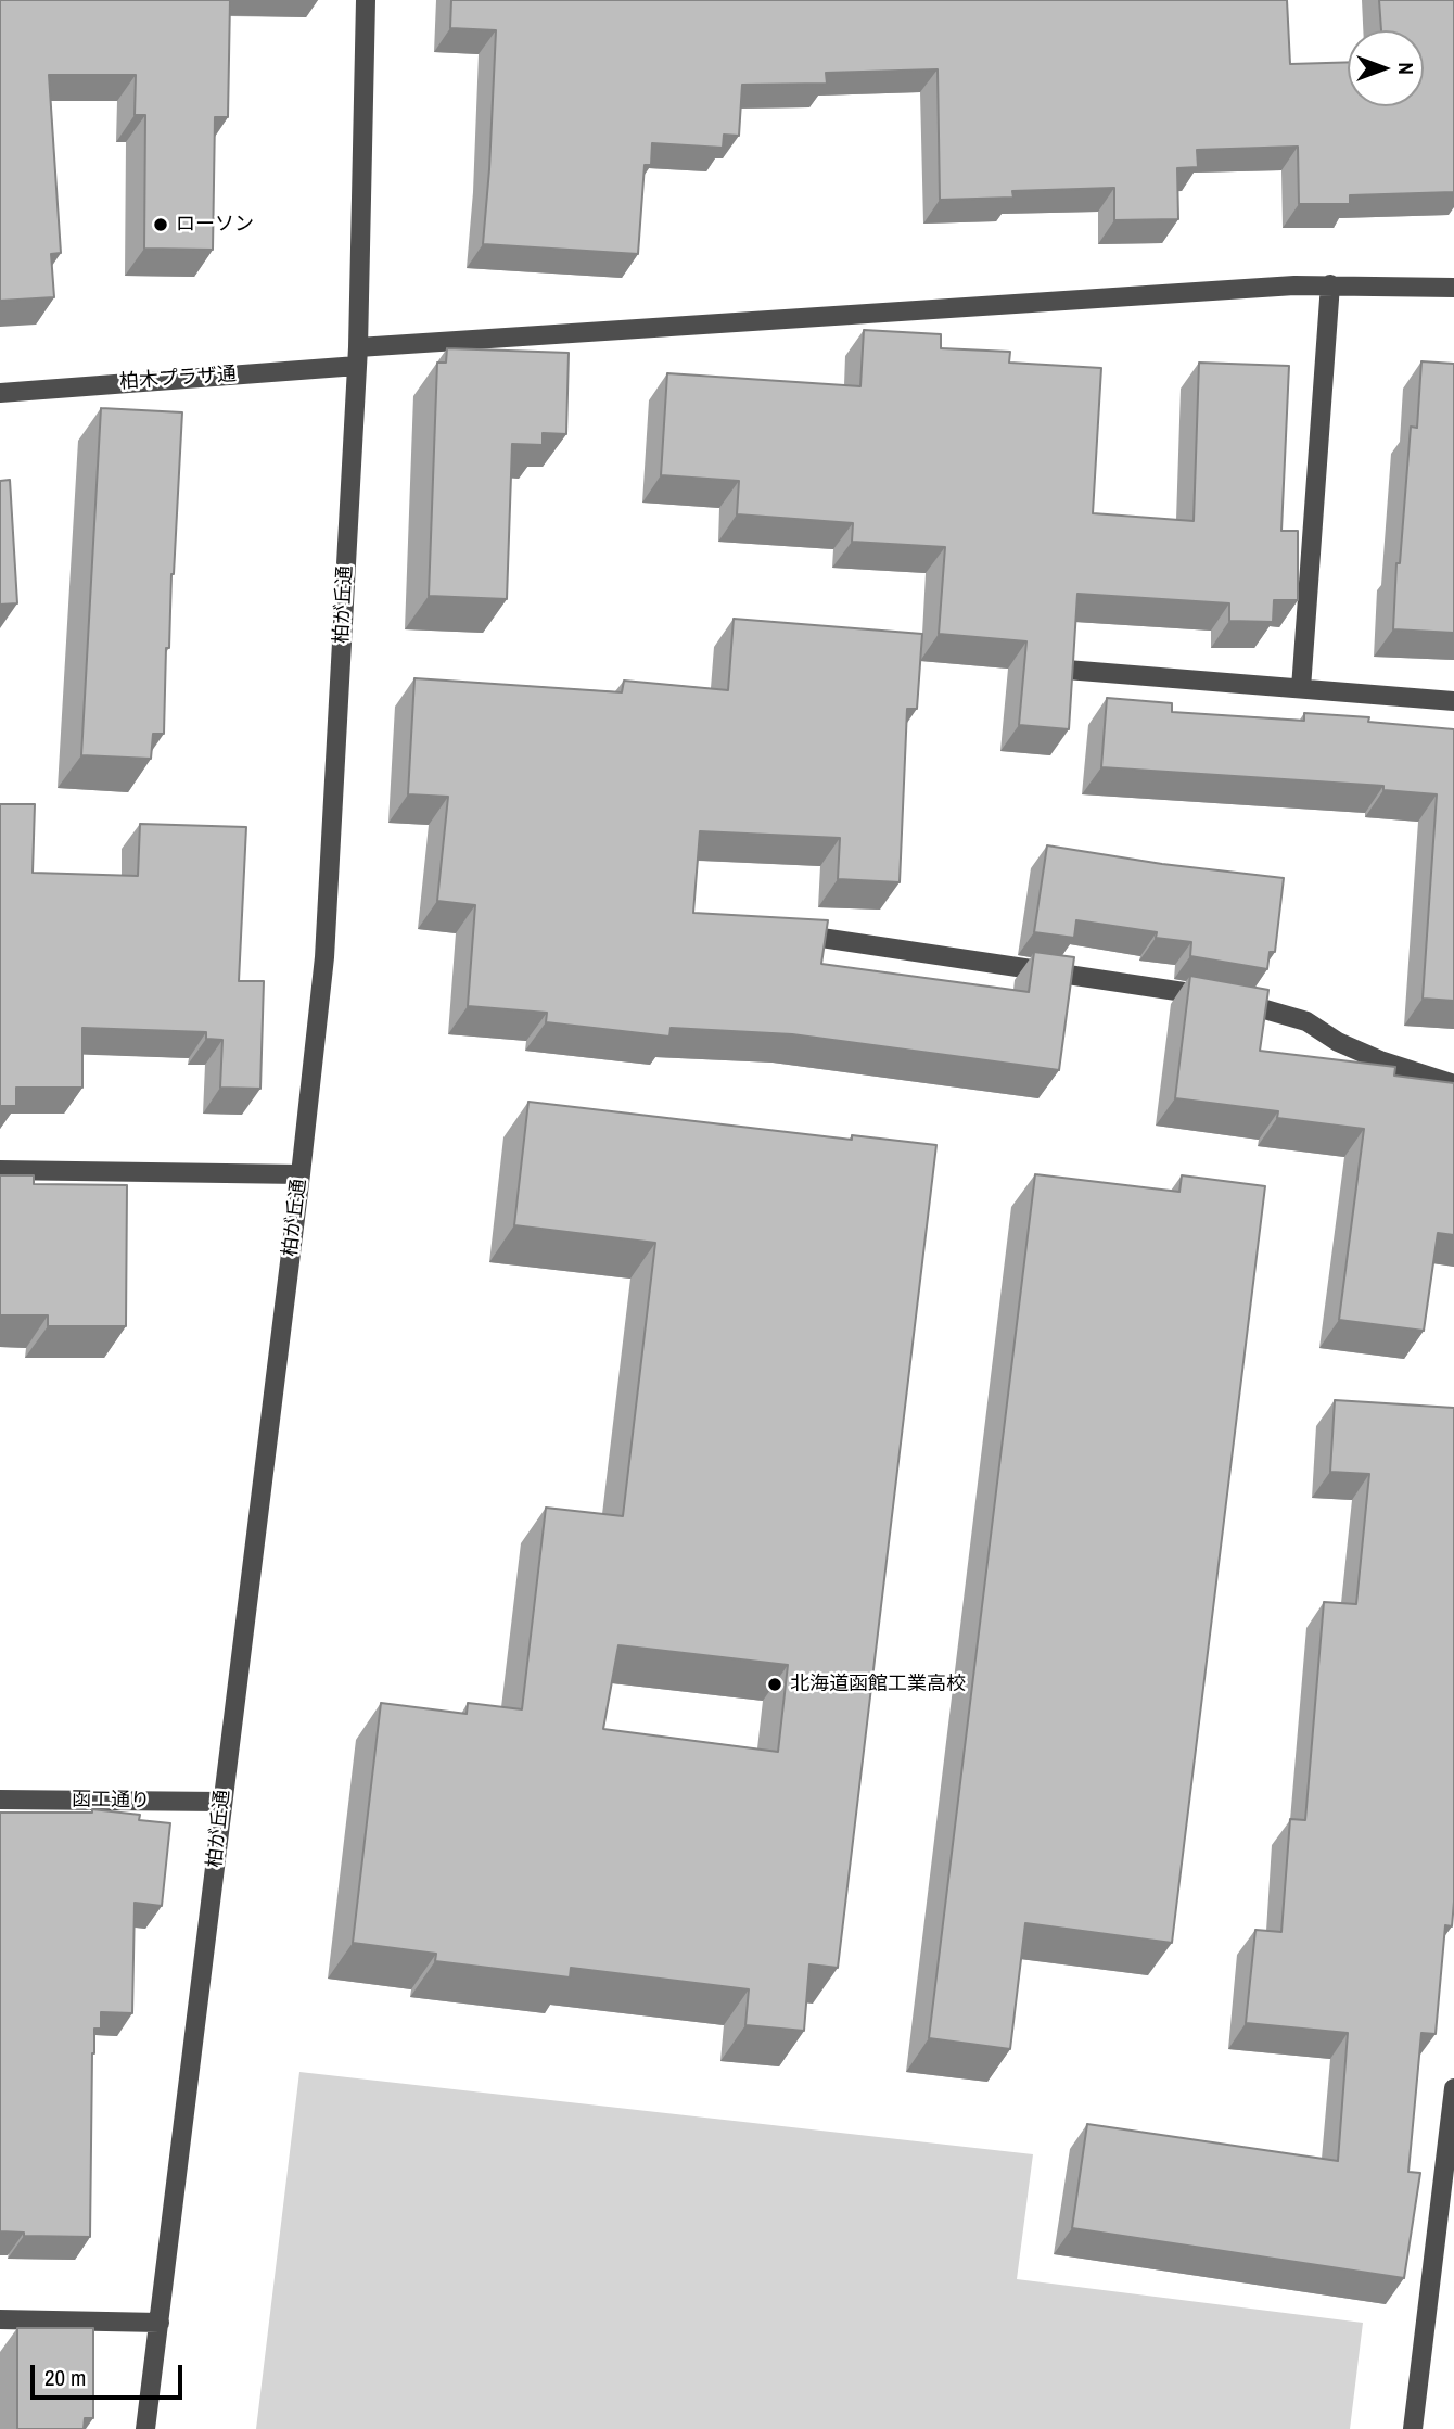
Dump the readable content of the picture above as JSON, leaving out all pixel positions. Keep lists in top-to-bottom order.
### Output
{
  "streets": {
    "street": ["柏木プラザ通", "柏が丘通", "函工通り"]
  },
  "crossings": [
    ["柏木プラザ通", "柏が丘通"],
    ["柏が丘通", "函工通り"]
  ],
  "places": ["ローソン", "北海道函館工業高校"],
  "scale_bar": "20 m",
  "north": "right"
}
